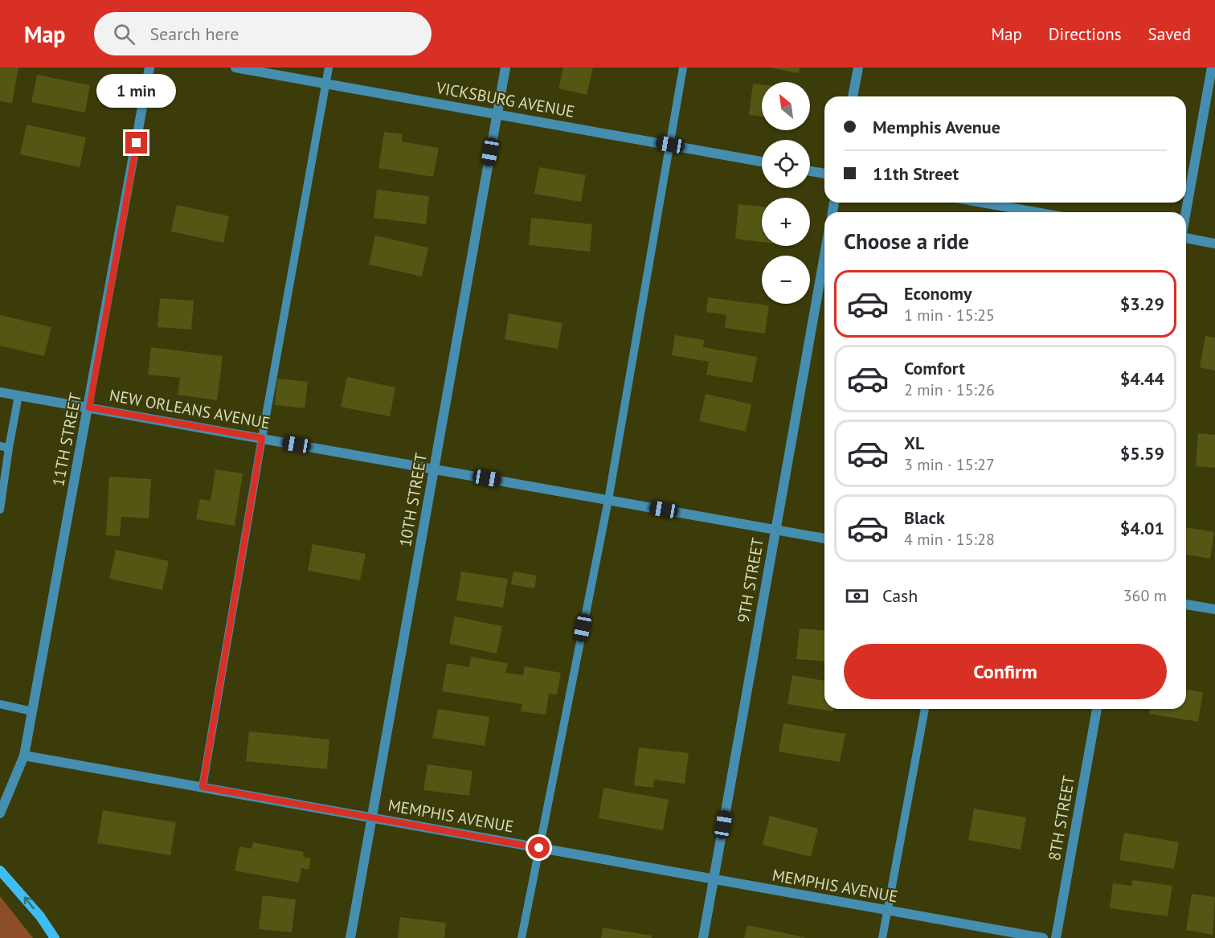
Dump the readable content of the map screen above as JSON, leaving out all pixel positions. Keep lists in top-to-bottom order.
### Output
{
  "streets": {
    "street": [
      "VICKSBURG AVENUE",
      "NEW ORLEANS AVENUE",
      "11TH STREET",
      "10TH STREET",
      "9TH STREET",
      "MEMPHIS AVENUE",
      "8TH STREET"
    ]
  },
  "crossings": [
    ["VICKSBURG AVENUE", "10TH STREET"],
    ["NEW ORLEANS AVENUE", "11TH STREET"],
    ["NEW ORLEANS AVENUE", "10TH STREET"],
    ["NEW ORLEANS AVENUE", "9TH STREET"],
    ["11TH STREET", "MEMPHIS AVENUE"],
    ["10TH STREET", "MEMPHIS AVENUE"],
    ["9TH STREET", "MEMPHIS AVENUE"]
  ],
  "north": "top left",
  "page": {
    "header": "Map",
    "search": "Search here",
    "nav": ["Map", "Directions", "Saved"],
    "bubble": "1 min",
    "map_buttons": ["+", "−"],
    "banner": ["Memphis Avenue", "11th Street"],
    "heading": "Choose a ride",
    "list": [
      {
        "name": "Economy",
        "note": "1 min · 15:25",
        "value": "$3.29"
      },
      {
        "name": "Comfort",
        "note": "2 min · 15:26",
        "value": "$4.44"
      },
      {
        "name": "XL",
        "note": "3 min · 15:27",
        "value": "$5.59"
      },
      {
        "name": "Black",
        "note": "4 min · 15:28",
        "value": "$4.01"
      }
    ],
    "pay": ["Cash", "360 m"],
    "buttons": "Confirm"
  }
}
